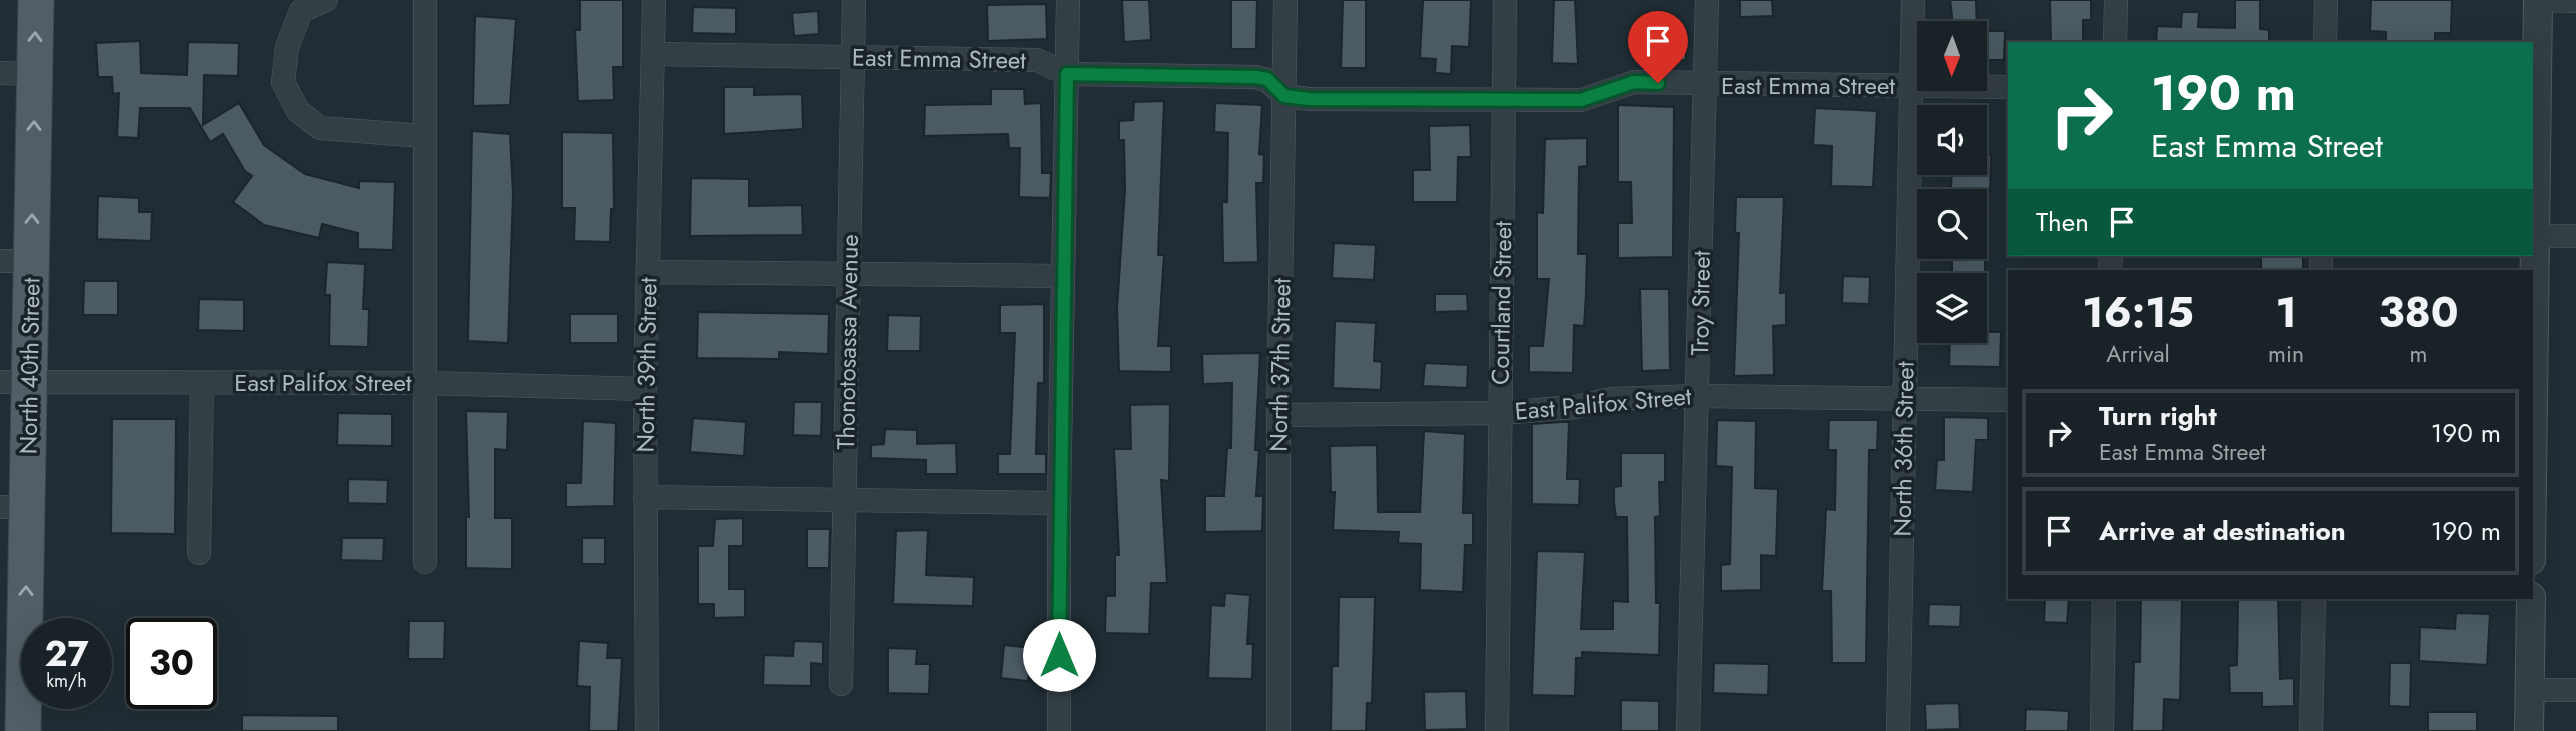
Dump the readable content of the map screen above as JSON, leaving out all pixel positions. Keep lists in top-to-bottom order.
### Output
{
  "streets": {
    "main road": ["North 40th Street"],
    "street": [
      "East Emma Street",
      "Courtland Street",
      "Troy Street",
      "Thonotosassa Avenue",
      "North 39th Street",
      "North 37th Street",
      "East Palifox Street",
      "North 36th Street"
    ]
  },
  "crossings": [
    ["East Emma Street", "Courtland Street"],
    ["East Emma Street", "Troy Street"],
    ["East Emma Street", "Thonotosassa Avenue"],
    ["East Emma Street", "North 39th Street"],
    ["East Emma Street", "North 37th Street"],
    ["East Emma Street", "North 36th Street"],
    ["Courtland Street", "East Palifox Street"],
    ["Troy Street", "East Palifox Street"],
    ["North 39th Street", "East Palifox Street"],
    ["North 37th Street", "East Palifox Street"],
    ["North 40th Street", "East Palifox Street"],
    ["East Palifox Street", "North 36th Street"]
  ],
  "one_way": ["North 40th Street"],
  "north": "bottom",
  "page": {
    "turn": ["190 m", "East Emma Street"],
    "then": "Then",
    "eta": [
      "16:15",
      "Arrival",
      "1",
      "min",
      "380",
      "m"
    ],
    "list": [
      {
        "name": "Turn right",
        "note": "East Emma Street",
        "value": "190 m"
      },
      {
        "name": "Arrive at destination",
        "value": "190 m"
      }
    ],
    "speed": "27 km/h",
    "limit": "30"
  }
}
